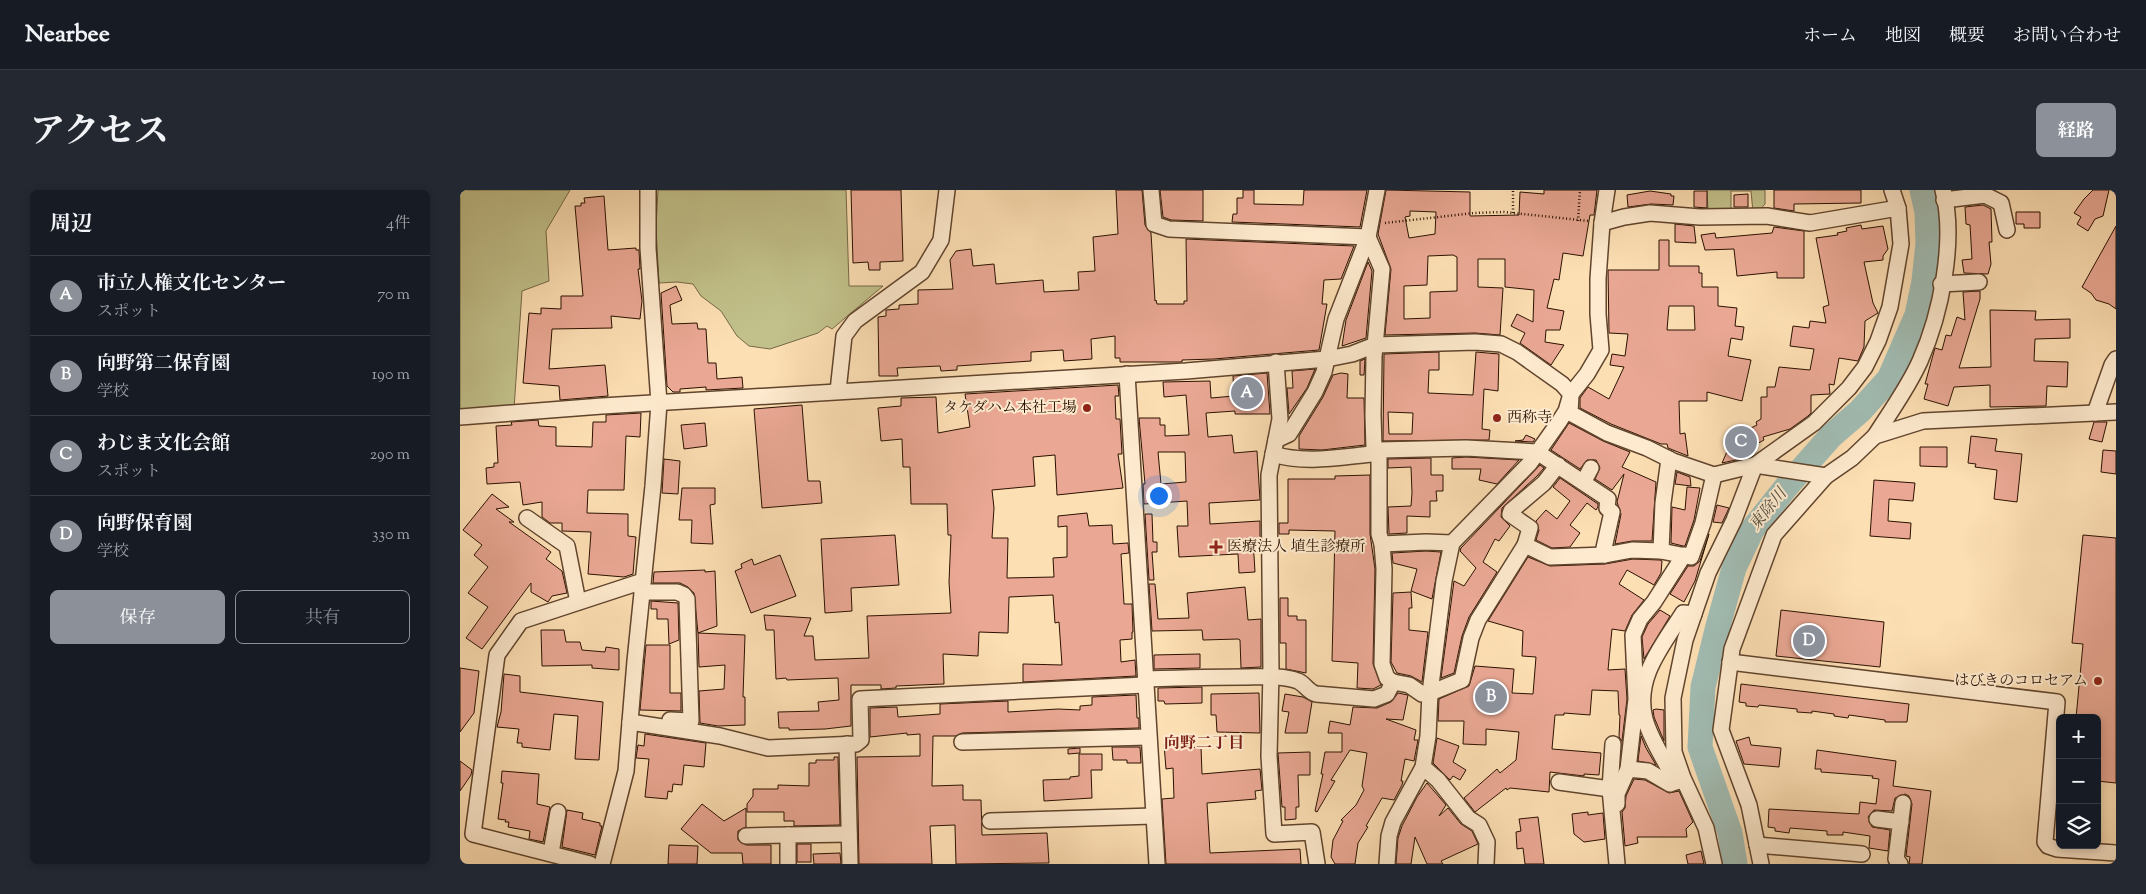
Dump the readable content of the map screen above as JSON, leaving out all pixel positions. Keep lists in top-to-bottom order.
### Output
{
  "districts": ["向野二丁目"],
  "water": ["東除川"],
  "places": {
    "other": ["タケダハム本社工場", "西称寺", "はびきのコロセアム"],
    "health": ["医療法人 埴生診療所"]
  },
  "page": {
    "header": "Nearbee",
    "nav": [
      "ホーム",
      "地図",
      "概要",
      "お問い合わせ"
    ],
    "title": "アクセス",
    "buttons": [
      "経路",
      ["保存", "共有"]
    ],
    "heading": ["周辺", "4件"],
    "list": [
      {
        "mark": "A",
        "name": "市立人権文化センター",
        "note": "スポット",
        "value": "70 m"
      },
      {
        "mark": "B",
        "name": "向野第二保育園",
        "note": "学校",
        "value": "190 m"
      },
      {
        "mark": "C",
        "name": "わじま文化会館",
        "note": "スポット",
        "value": "290 m"
      },
      {
        "mark": "D",
        "name": "向野保育園",
        "note": "学校",
        "value": "330 m"
      }
    ],
    "pins": [
      "A",
      "C",
      "D",
      "B"
    ],
    "map_buttons": ["+", "−"]
  }
}
